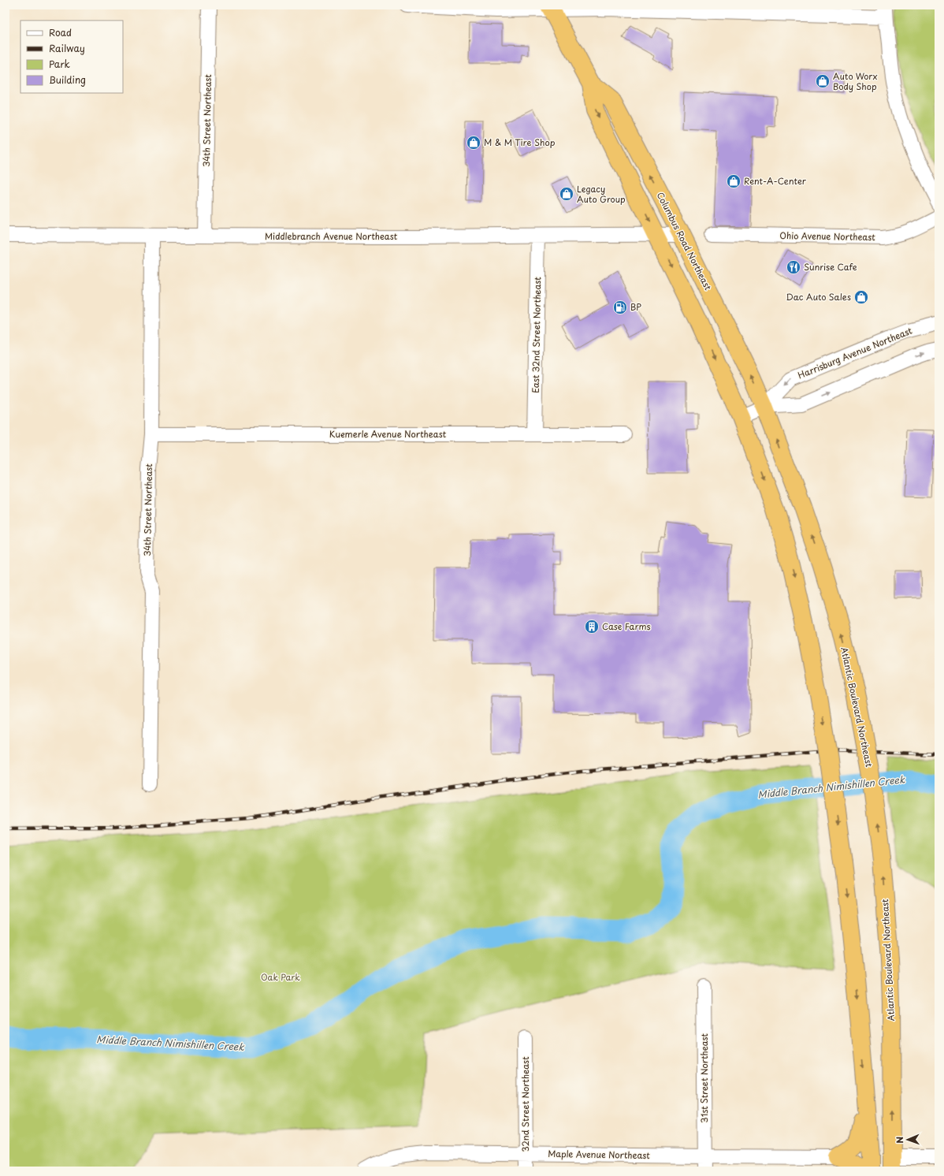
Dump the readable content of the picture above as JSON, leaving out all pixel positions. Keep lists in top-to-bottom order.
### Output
{
  "streets": {
    "highway": ["Columbus Road Northeast", "Atlantic Boulevard Northeast"],
    "street": [
      "34th Street Northeast",
      "Middlebranch Avenue Northeast",
      "Ohio Avenue Northeast",
      "East 32nd Street Northeast",
      "Harrisburg Avenue Northeast",
      "Kuemerle Avenue Northeast",
      "31st Street Northeast",
      "32nd Street Northeast",
      "Maple Avenue Northeast"
    ]
  },
  "crossings": [
    ["34th Street Northeast", "Middlebranch Avenue Northeast"],
    ["34th Street Northeast", "Kuemerle Avenue Northeast"],
    ["Middlebranch Avenue Northeast", "Columbus Road Northeast"],
    ["Middlebranch Avenue Northeast", "East 32nd Street Northeast"],
    ["Columbus Road Northeast", "Harrisburg Avenue Northeast"],
    ["Columbus Road Northeast", "Atlantic Boulevard Northeast"],
    ["East 32nd Street Northeast", "Kuemerle Avenue Northeast"],
    ["Harrisburg Avenue Northeast", "Atlantic Boulevard Northeast"],
    ["31st Street Northeast", "Maple Avenue Northeast"],
    ["32nd Street Northeast", "Maple Avenue Northeast"]
  ],
  "water": ["Middle Branch Nimishillen Creek"],
  "parks": ["Oak Park"],
  "places": {
    "shop": [
      "Auto Worx Body Shop",
      "M & M Tire Shop",
      "Rent-A-Center",
      "Legacy Auto Group",
      "Dac Auto Sales"
    ],
    "restaurant": ["Sunrise Cafe"],
    "fuel station": ["BP"],
    "building": ["Case Farms"]
  },
  "legend": [
    "Road",
    "Railway",
    "Park",
    "Building"
  ],
  "north": "left"
}
